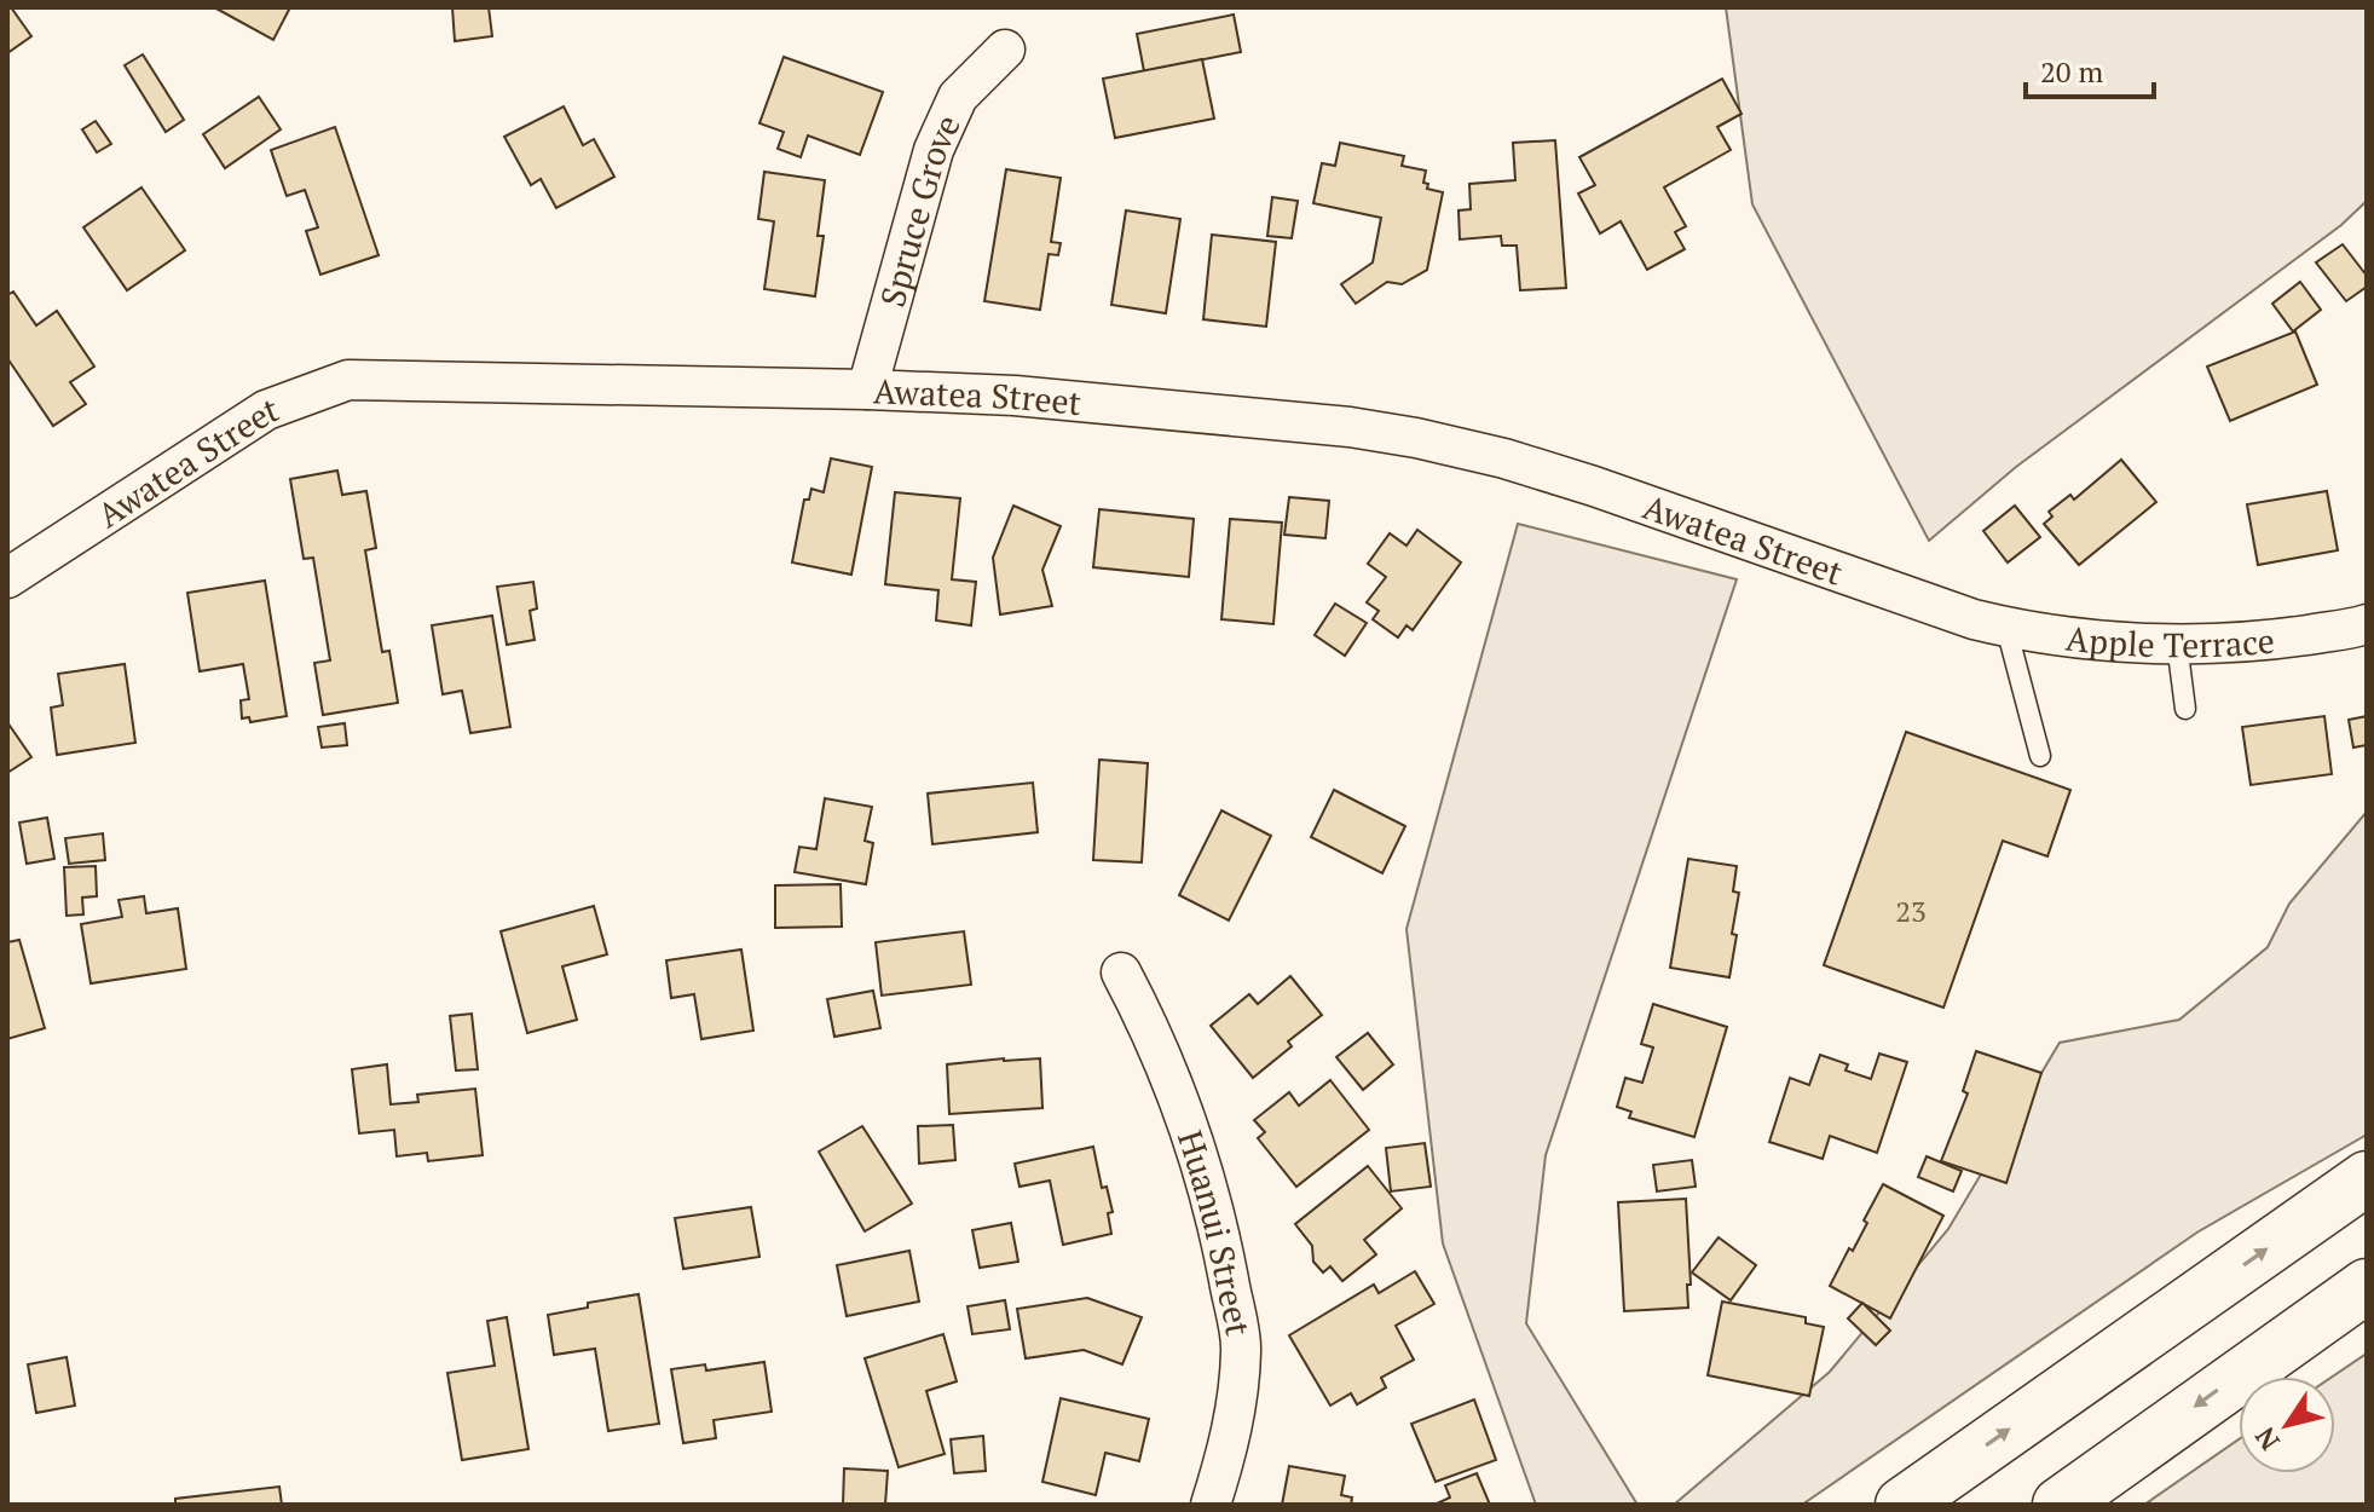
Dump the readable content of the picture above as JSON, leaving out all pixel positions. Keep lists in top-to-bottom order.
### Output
{
  "streets": {
    "street": [
      "Spruce Grove",
      "Awatea Street",
      "Apple Terrace",
      "Huanui Street"
    ]
  },
  "crossings": [
    ["Spruce Grove", "Awatea Street"],
    ["Awatea Street", "Apple Terrace"]
  ],
  "house_numbers": ["23"],
  "scale_bar": "20 m",
  "north": "bottom left"
}
